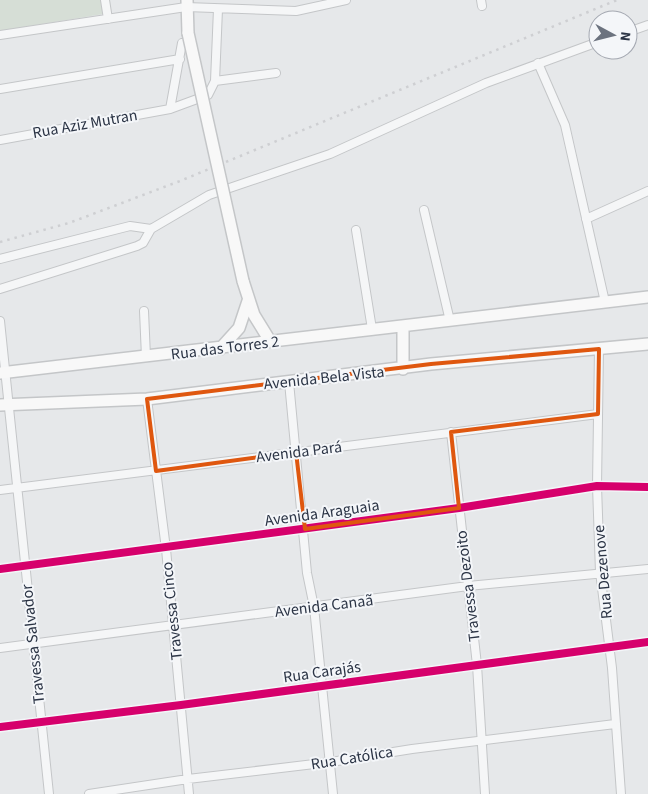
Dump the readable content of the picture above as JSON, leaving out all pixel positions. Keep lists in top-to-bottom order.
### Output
{
  "streets": {
    "street": [
      "Rua Aziz Mutran",
      "Rua das Torres 2",
      "Avenida Bela Vista",
      "Avenida Pará",
      "Avenida Araguaia",
      "Rua Dezenove",
      "Travessa Dezoito",
      "Avenida Canaã",
      "Travessa Cinco",
      "Travessa Salvador",
      "Rua Carajás",
      "Rua Católica"
    ]
  },
  "crossings": [
    ["Rua das Torres 2", "Travessa Salvador"],
    ["Avenida Bela Vista", "Rua Dezenove"],
    ["Avenida Bela Vista", "Travessa Cinco"],
    ["Avenida Bela Vista", "Travessa Salvador"],
    ["Avenida Pará", "Rua Dezenove"],
    ["Avenida Pará", "Travessa Dezoito"],
    ["Avenida Pará", "Travessa Cinco"],
    ["Avenida Pará", "Travessa Salvador"],
    ["Avenida Araguaia", "Rua Dezenove"],
    ["Avenida Araguaia", "Travessa Dezoito"],
    ["Avenida Araguaia", "Travessa Cinco"],
    ["Avenida Araguaia", "Travessa Salvador"],
    ["Rua Dezenove", "Avenida Canaã"],
    ["Rua Dezenove", "Rua Carajás"],
    ["Rua Dezenove", "Rua Católica"],
    ["Travessa Dezoito", "Avenida Canaã"],
    ["Travessa Dezoito", "Rua Carajás"],
    ["Travessa Dezoito", "Rua Católica"],
    ["Avenida Canaã", "Travessa Cinco"],
    ["Avenida Canaã", "Travessa Salvador"],
    ["Travessa Cinco", "Rua Carajás"],
    ["Travessa Cinco", "Rua Católica"],
    ["Travessa Salvador", "Rua Carajás"]
  ],
  "north": "right"
}
